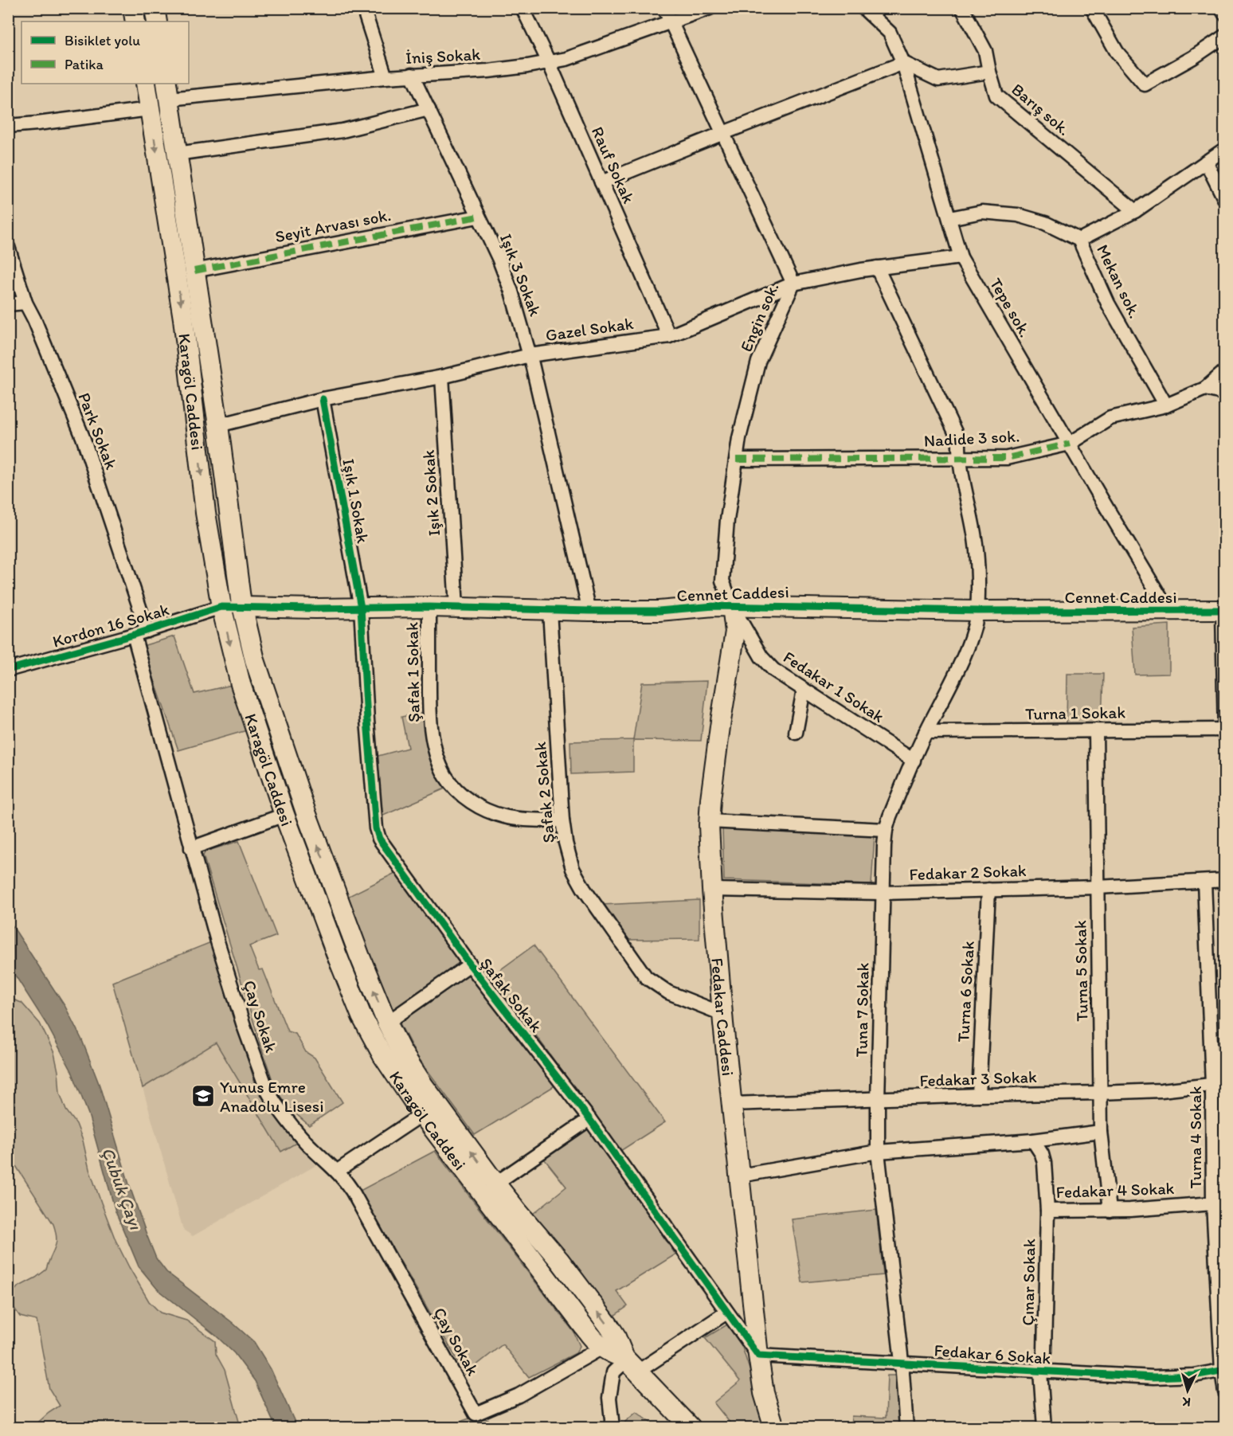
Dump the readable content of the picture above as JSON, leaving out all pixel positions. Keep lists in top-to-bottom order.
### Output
{
  "streets": {
    "main road": ["Karagöl Caddesi", "Cennet Caddesi", "Fedakar Caddesi"],
    "street": [
      "İniş Sokak",
      "Barış sok.",
      "Rauf Sokak",
      "Seyit Arvası sok.",
      "Işık 3 Sokak",
      "Mekan sok.",
      "Tepe sok.",
      "Engin sok.",
      "Gazel Sokak",
      "Park Sokak",
      "Nadide 3 sok.",
      "Işık 2 Sokak",
      "Işık 1 Sokak",
      "Kordon 16 Sokak",
      "Şafak 1 Sokak",
      "Fedakar 1 Sokak",
      "Turna 1 Sokak",
      "Şafak 2 Sokak",
      "Fedakar 2 Sokak",
      "Turna 5 Sokak",
      "Turna 6 Sokak",
      "Şafak Sokak",
      "Tuna 7 Sokak",
      "Çay Sokak",
      "Fedakar 3 Sokak",
      "Turna 4 Sokak",
      "Fedakar 4 Sokak",
      "Çınar Sokak",
      "Fedakar 6 Sokak"
    ]
  },
  "crossings": [
    ["İniş Sokak", "Rauf Sokak"],
    ["İniş Sokak", "Işık 3 Sokak"],
    ["İniş Sokak", "Engin sok."],
    ["Rauf Sokak", "Gazel Sokak"],
    ["Seyit Arvası sok.", "Işık 3 Sokak"],
    ["Işık 3 Sokak", "Gazel Sokak"],
    ["Işık 3 Sokak", "Cennet Caddesi"],
    ["Mekan sok.", "Tepe sok."],
    ["Mekan sok.", "Nadide 3 sok."],
    ["Tepe sok.", "Gazel Sokak"],
    ["Tepe sok.", "Nadide 3 sok."],
    ["Tepe sok.", "Cennet Caddesi"],
    ["Engin sok.", "Gazel Sokak"],
    ["Engin sok.", "Nadide 3 sok."],
    ["Engin sok.", "Cennet Caddesi"],
    ["Engin sok.", "Fedakar 1 Sokak"],
    ["Engin sok.", "Fedakar Caddesi"],
    ["Gazel Sokak", "Işık 2 Sokak"],
    ["Gazel Sokak", "Işık 1 Sokak"],
    ["Gazel Sokak", "Tuna 7 Sokak"],
    ["Karagöl Caddesi", "Kordon 16 Sokak"],
    ["Karagöl Caddesi", "Çay Sokak"],
    ["Park Sokak", "Kordon 16 Sokak"],
    ["Nadide 3 sok.", "Tuna 7 Sokak"],
    ["Işık 2 Sokak", "Cennet Caddesi"],
    ["Işık 1 Sokak", "Cennet Caddesi"],
    ["Işık 1 Sokak", "Şafak Sokak"],
    ["Cennet Caddesi", "Kordon 16 Sokak"],
    ["Cennet Caddesi", "Şafak 1 Sokak"],
    ["Cennet Caddesi", "Fedakar 1 Sokak"],
    ["Cennet Caddesi", "Şafak 2 Sokak"],
    ["Cennet Caddesi", "Şafak Sokak"],
    ["Cennet Caddesi", "Tuna 7 Sokak"],
    ["Cennet Caddesi", "Fedakar Caddesi"],
    ["Kordon 16 Sokak", "Çay Sokak"],
    ["Şafak 1 Sokak", "Şafak 2 Sokak"],
    ["Fedakar 1 Sokak", "Tuna 7 Sokak"],
    ["Fedakar 1 Sokak", "Fedakar Caddesi"],
    ["Turna 1 Sokak", "Turna 5 Sokak"],
    ["Turna 1 Sokak", "Tuna 7 Sokak"],
    ["Şafak 2 Sokak", "Fedakar Caddesi"],
    ["Fedakar 2 Sokak", "Turna 5 Sokak"],
    ["Fedakar 2 Sokak", "Turna 6 Sokak"],
    ["Fedakar 2 Sokak", "Tuna 7 Sokak"],
    ["Fedakar 2 Sokak", "Fedakar Caddesi"],
    ["Fedakar 2 Sokak", "Turna 4 Sokak"],
    ["Turna 5 Sokak", "Fedakar 3 Sokak"],
    ["Turna 5 Sokak", "Fedakar 4 Sokak"],
    ["Turna 6 Sokak", "Fedakar 3 Sokak"],
    ["Şafak Sokak", "Fedakar Caddesi"],
    ["Şafak Sokak", "Fedakar 6 Sokak"],
    ["Tuna 7 Sokak", "Fedakar 3 Sokak"],
    ["Tuna 7 Sokak", "Fedakar 6 Sokak"],
    ["Fedakar Caddesi", "Fedakar 3 Sokak"],
    ["Fedakar Caddesi", "Fedakar 6 Sokak"],
    ["Fedakar 3 Sokak", "Turna 4 Sokak"],
    ["Turna 4 Sokak", "Fedakar 4 Sokak"],
    ["Turna 4 Sokak", "Fedakar 6 Sokak"],
    ["Fedakar 4 Sokak", "Çınar Sokak"],
    ["Çınar Sokak", "Fedakar 6 Sokak"]
  ],
  "water": ["Çubuk Çayı"],
  "places": {
    "school or university": ["Yunus Emre Anadolu Lisesi"]
  },
  "legend": ["Bisiklet yolu", "Patika"],
  "north": "bottom"
}
